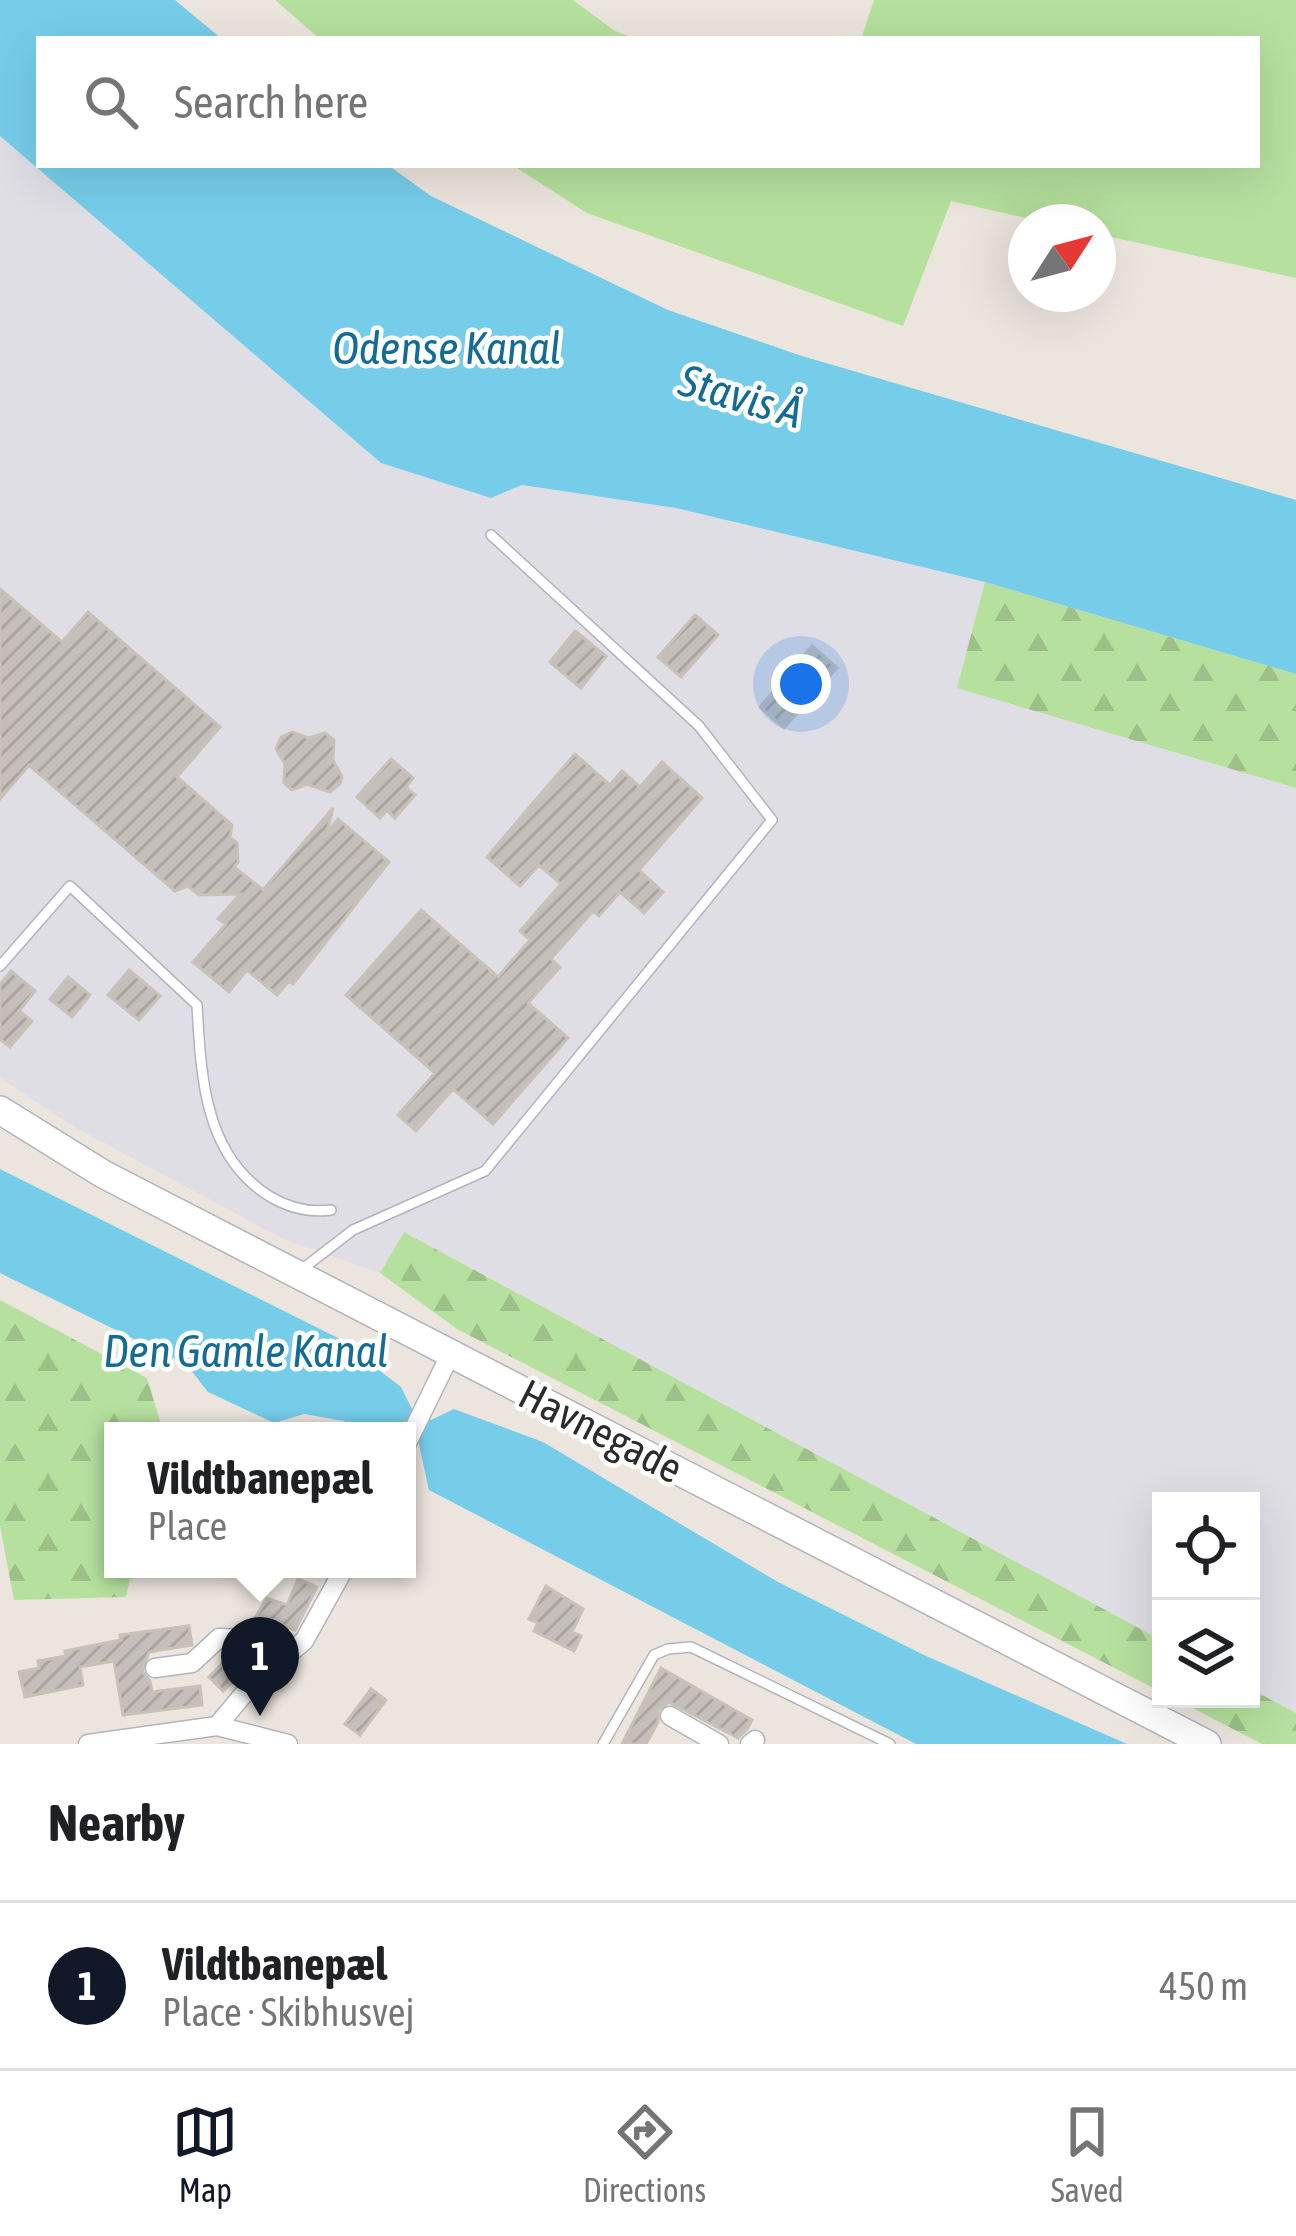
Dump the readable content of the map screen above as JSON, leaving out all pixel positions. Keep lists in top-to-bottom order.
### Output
{
  "streets": {
    "street": ["Havnegade"]
  },
  "water": ["Odense Kanal", "Stavis Å", "Den Gamle Kanal"],
  "north": "top right",
  "page": {
    "search": "Search here",
    "popup": ["Vildtbanepæl", "Place"],
    "pins": "1",
    "heading": "Nearby",
    "list": [
      {
        "mark": "1",
        "name": "Vildtbanepæl",
        "note": "Place · Skibhusvej",
        "value": "450 m"
      }
    ],
    "nav": ["Map", "Directions", "Saved"]
  }
}
